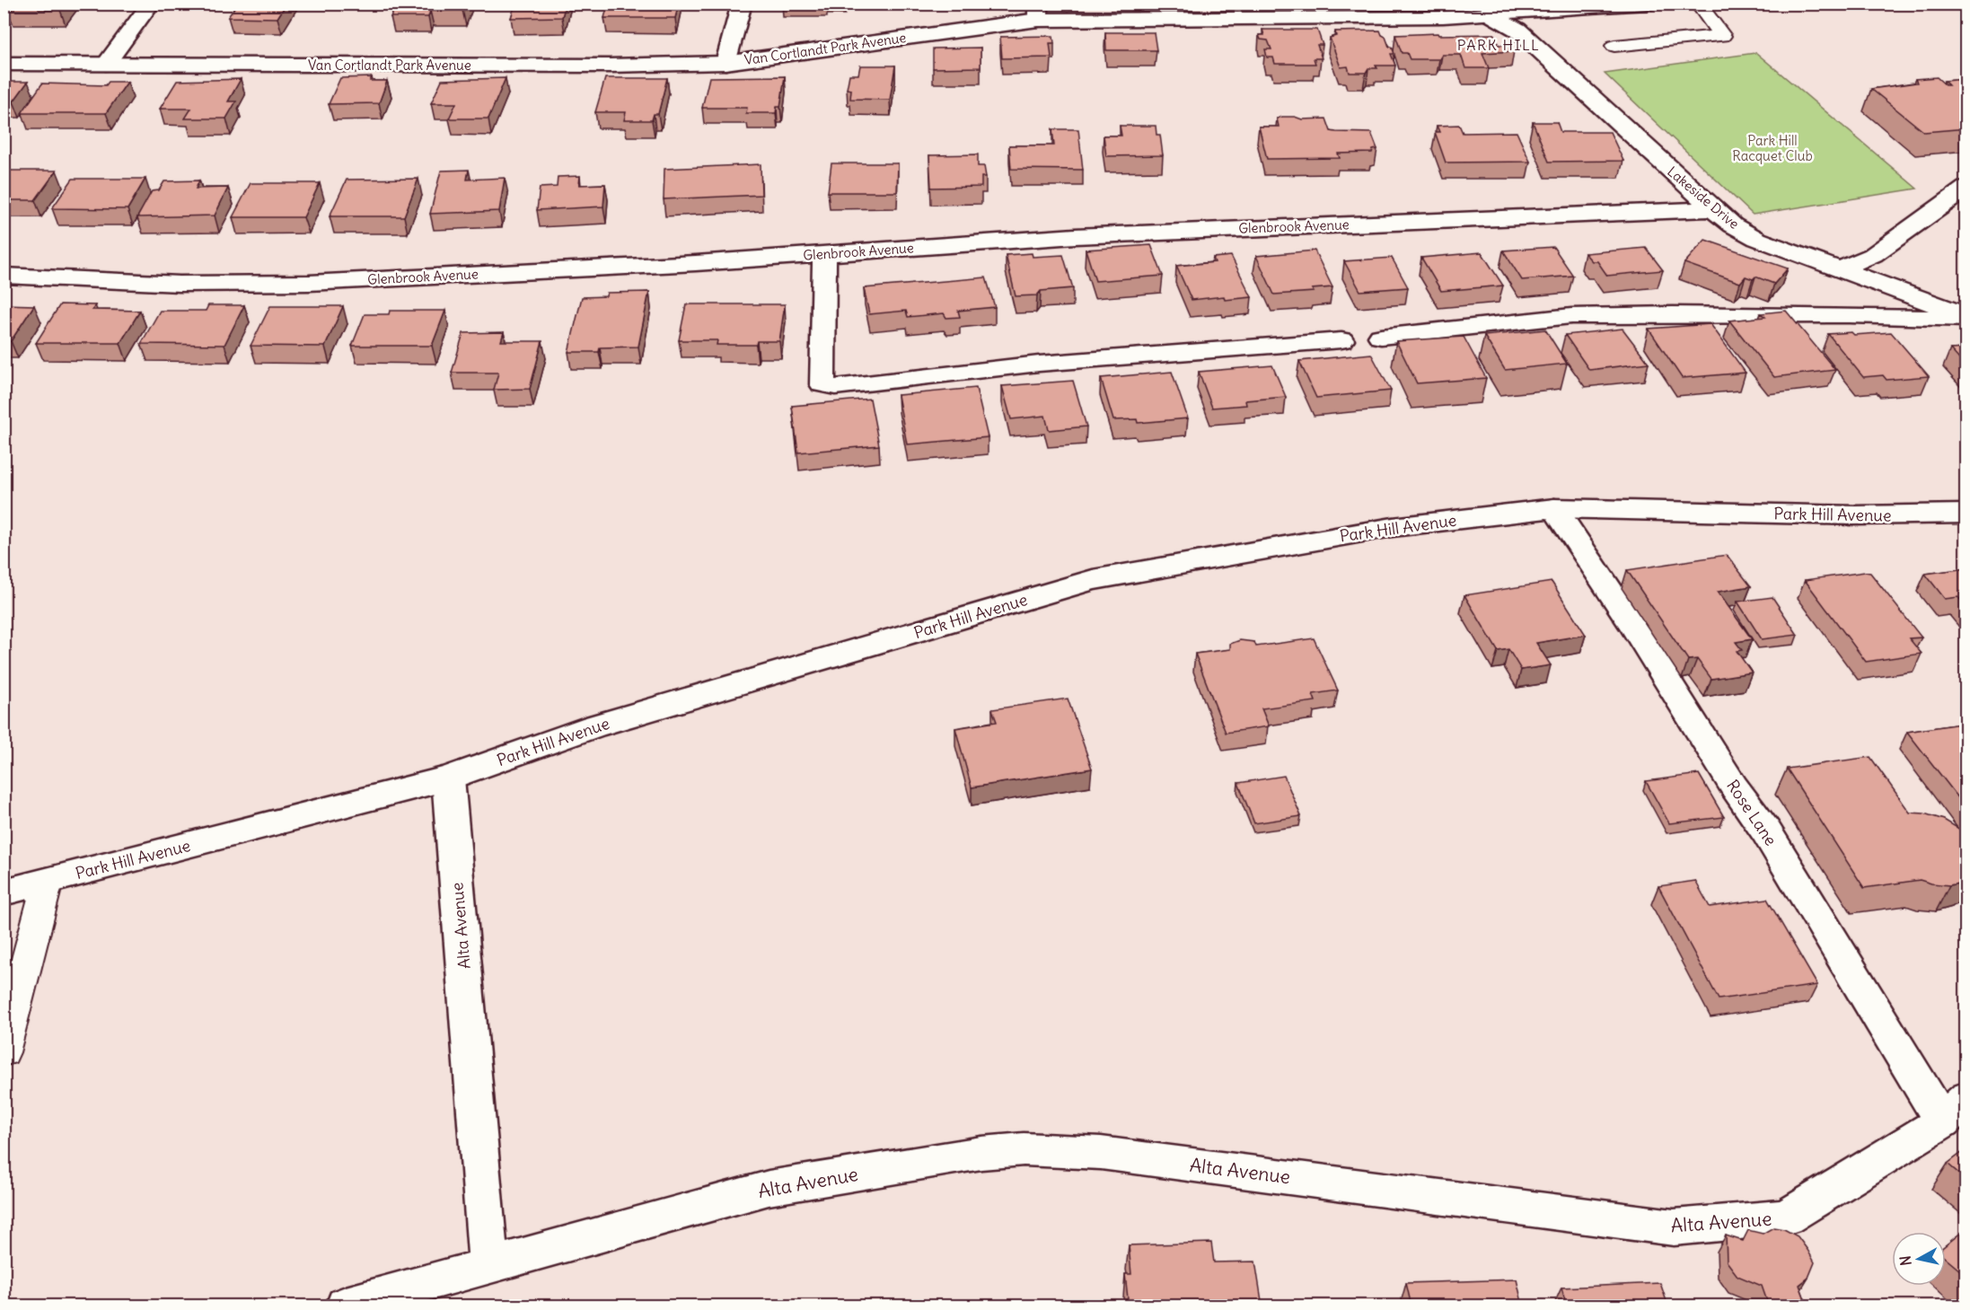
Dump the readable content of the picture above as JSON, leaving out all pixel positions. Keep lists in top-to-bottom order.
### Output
{
  "streets": {
    "street": [
      "Van Cortlandt Park Avenue",
      "Lakeside Drive",
      "Glenbrook Avenue",
      "Park Hill Avenue",
      "Rose Lane",
      "Alta Avenue"
    ]
  },
  "crossings": [
    ["Van Cortlandt Park Avenue", "Lakeside Drive"],
    ["Lakeside Drive", "Glenbrook Avenue"],
    ["Park Hill Avenue", "Rose Lane"],
    ["Park Hill Avenue", "Alta Avenue"],
    ["Rose Lane", "Alta Avenue"]
  ],
  "districts": ["PARK HILL"],
  "parks": ["Park Hill Racquet Club"],
  "north": "left"
}
